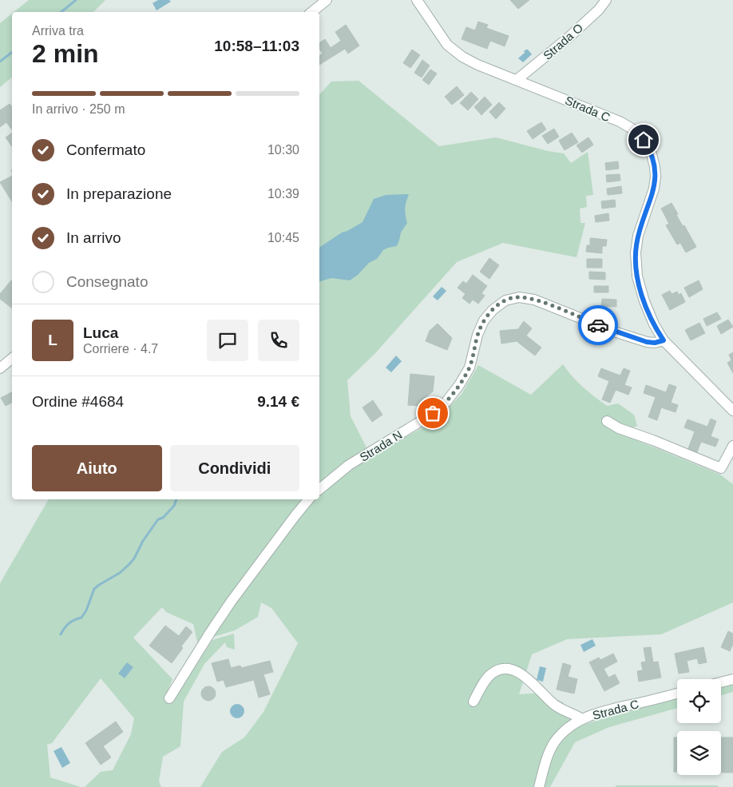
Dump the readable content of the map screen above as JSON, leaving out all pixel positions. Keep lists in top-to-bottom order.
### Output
{
  "streets": {
    "street": ["Strada O", "Strada C", "Strada N"]
  },
  "crossings": [
    ["Strada O", "Strada C"],
    ["Strada C", "Strada N"]
  ],
  "page": {
    "heading": ["2 min", "Arriva tra", "10:58–11:03"],
    "panel": [
      "Luca",
      "Corriere · 4.7",
      "Ordine #4684",
      "9.14 €"
    ],
    "bar": "In arrivo · 250 m",
    "list": [
      ["Confermato", "10:30"],
      ["In preparazione", "10:39"],
      ["In arrivo", "10:45"],
      "Consegnato"
    ],
    "round": "L",
    "buttons": ["Aiuto", "Condividi"]
  }
}
